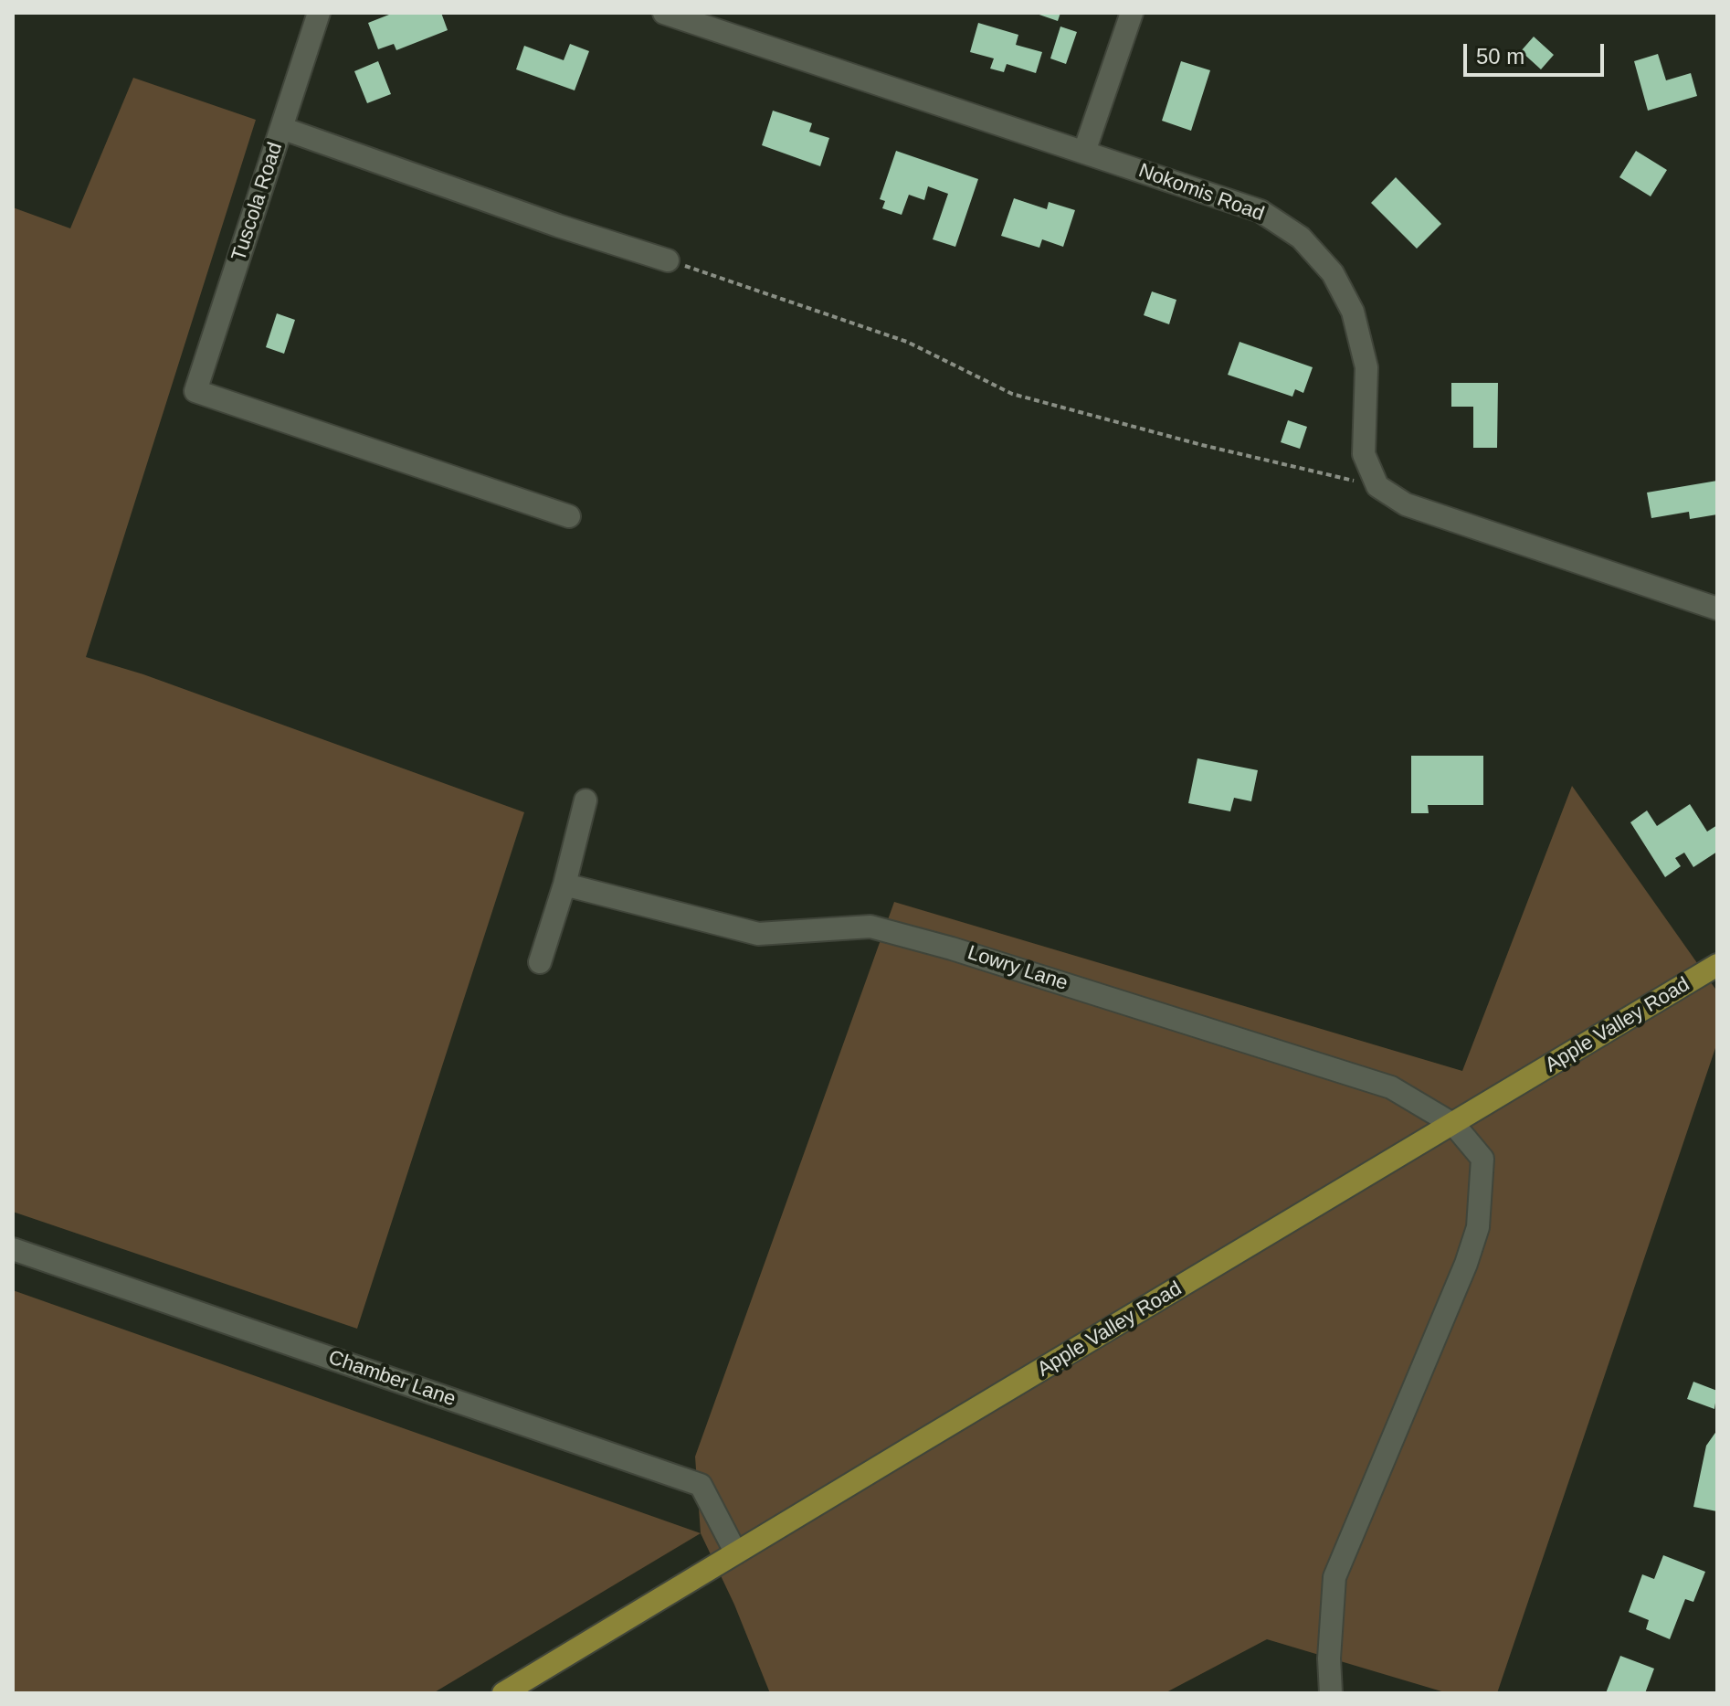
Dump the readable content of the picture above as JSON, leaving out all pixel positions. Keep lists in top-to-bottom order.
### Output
{
  "streets": {
    "main road": ["Apple Valley Road"],
    "street": [
      "Nokomis Road",
      "Tuscola Road",
      "Lowry Lane",
      "Chamber Lane"
    ]
  },
  "crossings": [
    ["Lowry Lane", "Apple Valley Road"],
    ["Apple Valley Road", "Chamber Lane"]
  ],
  "scale_bar": "50 m"
}
